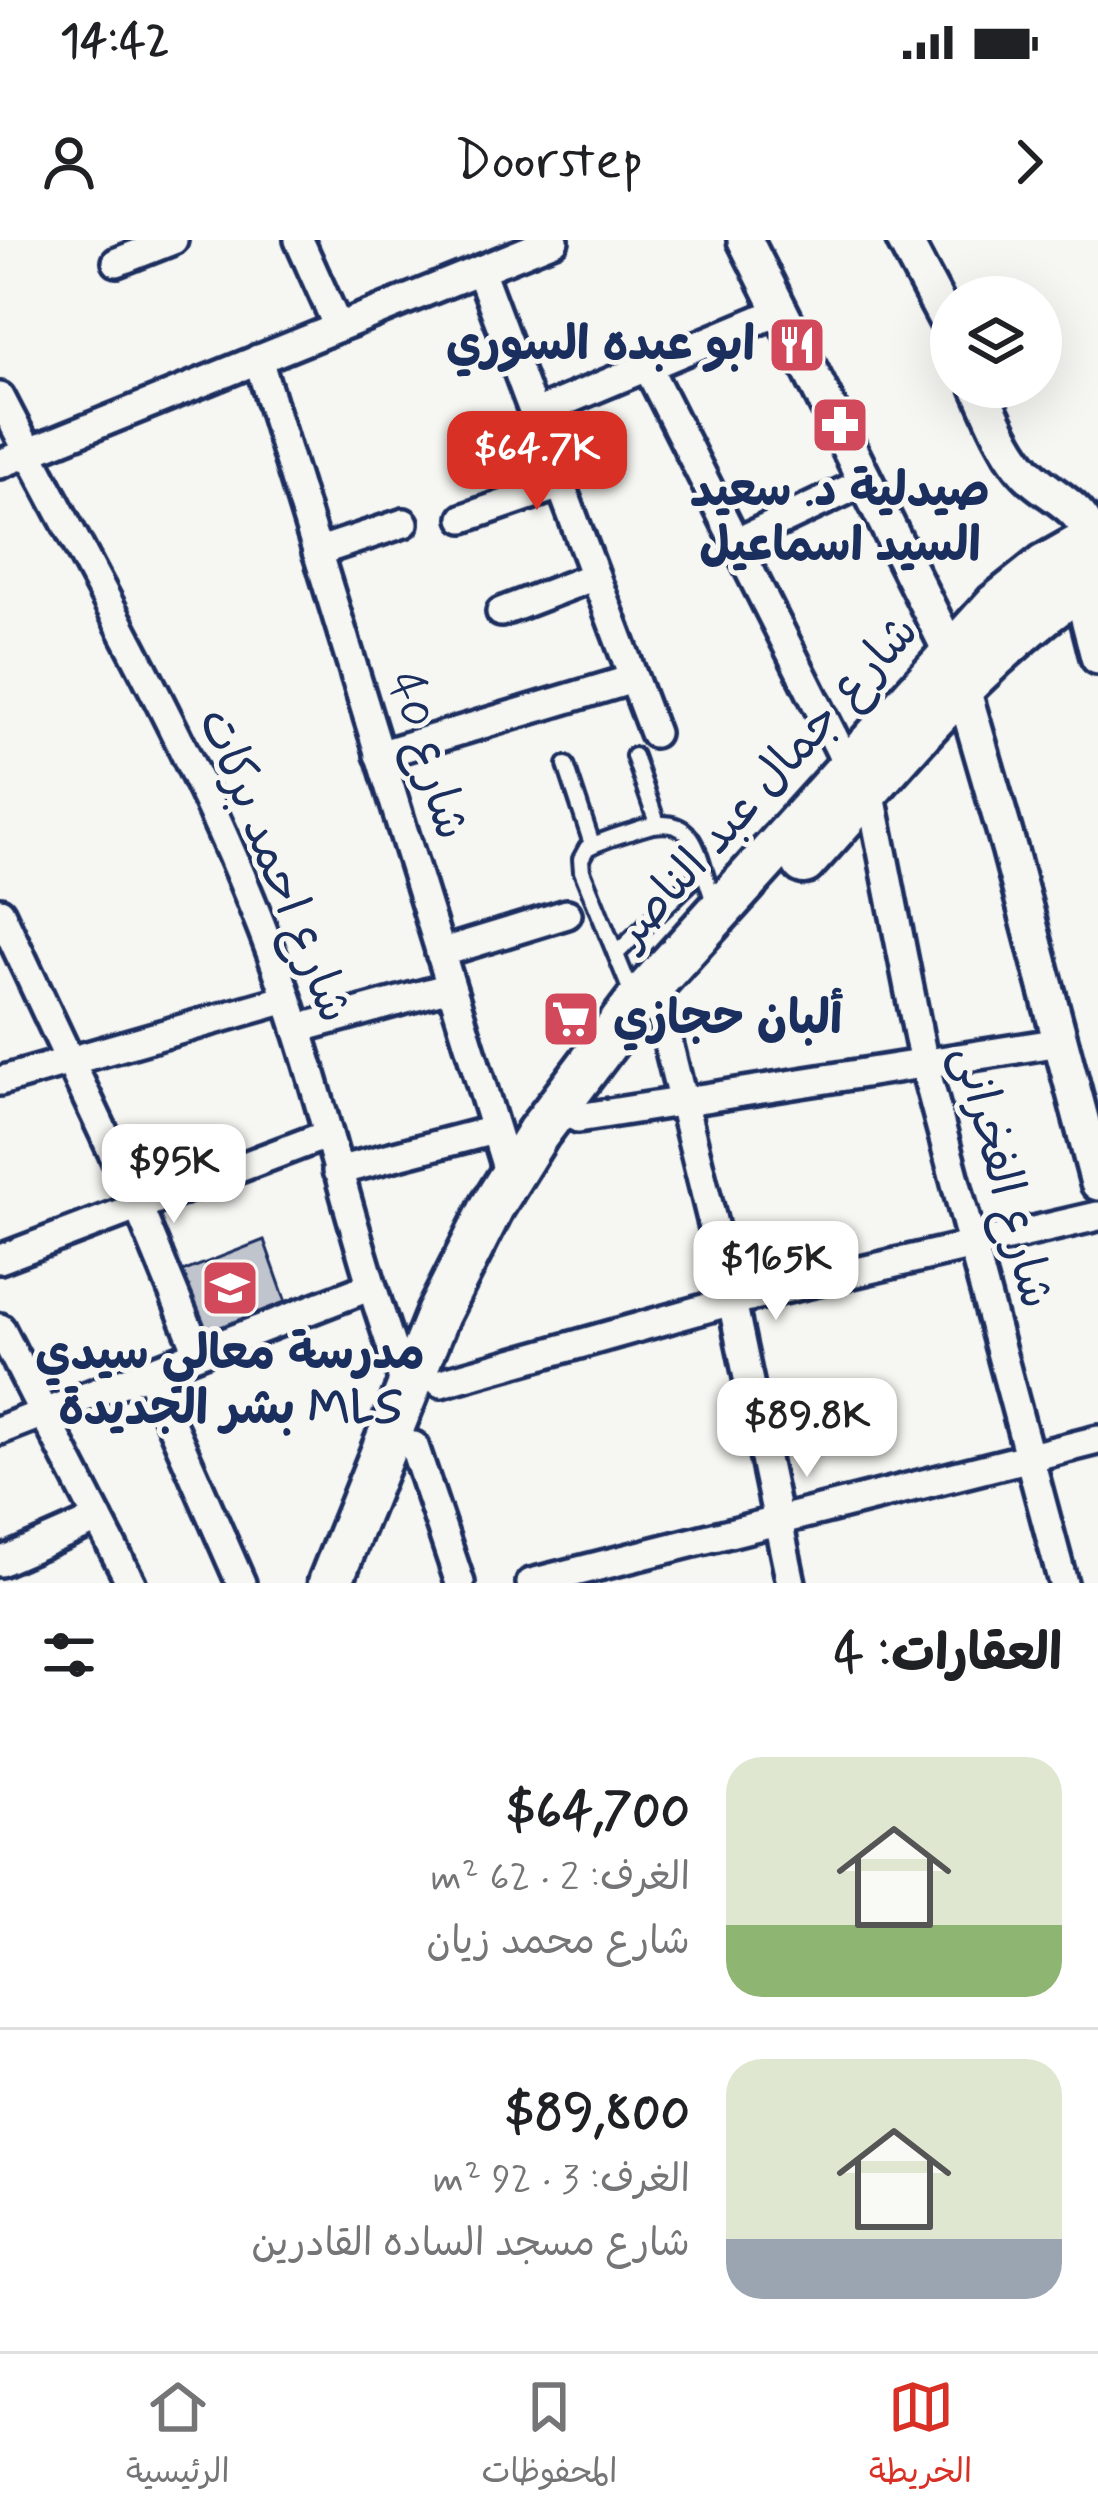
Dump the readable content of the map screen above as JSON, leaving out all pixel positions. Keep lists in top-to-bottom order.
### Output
{
  "streets": {
    "main road": ["شارع جمال عبد الناصر"],
    "street": ["شارع 40", "شارع احمد بركات", "شارع الفخرانى"]
  },
  "crossings": [
    ["شارع 40", "شارع جمال عبد الناصر"],
    ["شارع جمال عبد الناصر", "شارع احمد بركات"],
    ["شارع جمال عبد الناصر", "شارع الفخرانى"]
  ],
  "places": {
    "restaurant": ["ابو عبده السوري"],
    "pharmacy": ["صيدلية د. سعيد السيد اسماعيل"],
    "supermarket": ["ألبان حجازي"],
    "school or university": ["مدرسة معالي سيدي بشر الجديدة MLS"]
  },
  "page": {
    "status": "14:42",
    "header": "Doorstep",
    "price": [
      "$64.7K",
      "$95K",
      "$165K",
      "$89.8K"
    ],
    "heading": "العقارات: 4",
    "list": [
      {
        "name": "$64,700",
        "note": "الغرف: 2 · 62 m² · شارع محمد زيان"
      },
      {
        "name": "$89,800",
        "note": "الغرف: 3 · 92 m² · شارع مسجد الساده القادرين"
      }
    ],
    "tabs": ["الخريطة", "المحفوظات", "الرئيسية"]
  }
}
